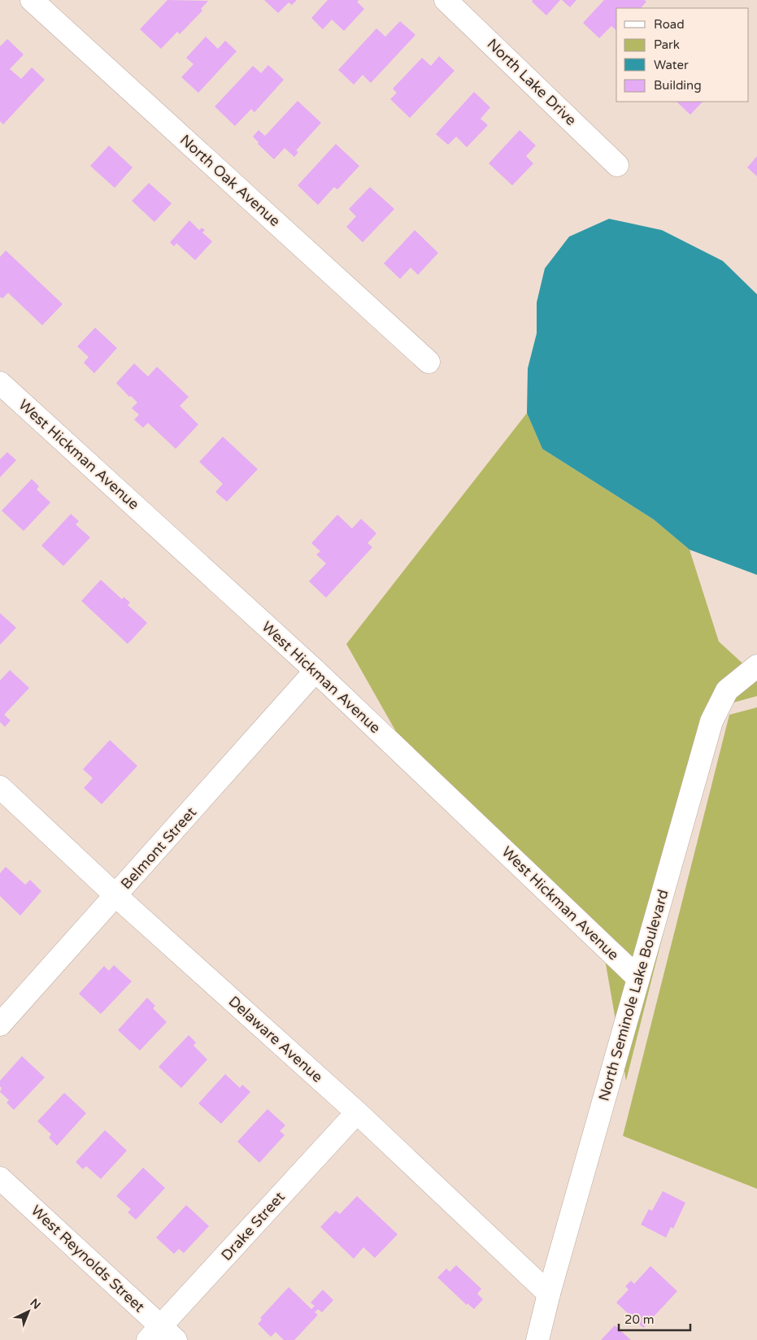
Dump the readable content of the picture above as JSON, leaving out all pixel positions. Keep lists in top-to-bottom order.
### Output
{
  "streets": {
    "street": [
      "North Lake Drive",
      "North Oak Avenue",
      "West Hickman Avenue",
      "Belmont Street",
      "North Seminole Lake Boulevard",
      "Delaware Avenue",
      "Drake Street",
      "West Reynolds Street"
    ]
  },
  "crossings": [
    ["West Hickman Avenue", "Belmont Street"],
    ["West Hickman Avenue", "North Seminole Lake Boulevard"],
    ["Belmont Street", "Delaware Avenue"],
    ["North Seminole Lake Boulevard", "Delaware Avenue"],
    ["Delaware Avenue", "Drake Street"],
    ["Drake Street", "West Reynolds Street"]
  ],
  "legend": [
    "Road",
    "Park",
    "Water",
    "Building"
  ],
  "scale_bar": "20 m",
  "north": "top right"
}
